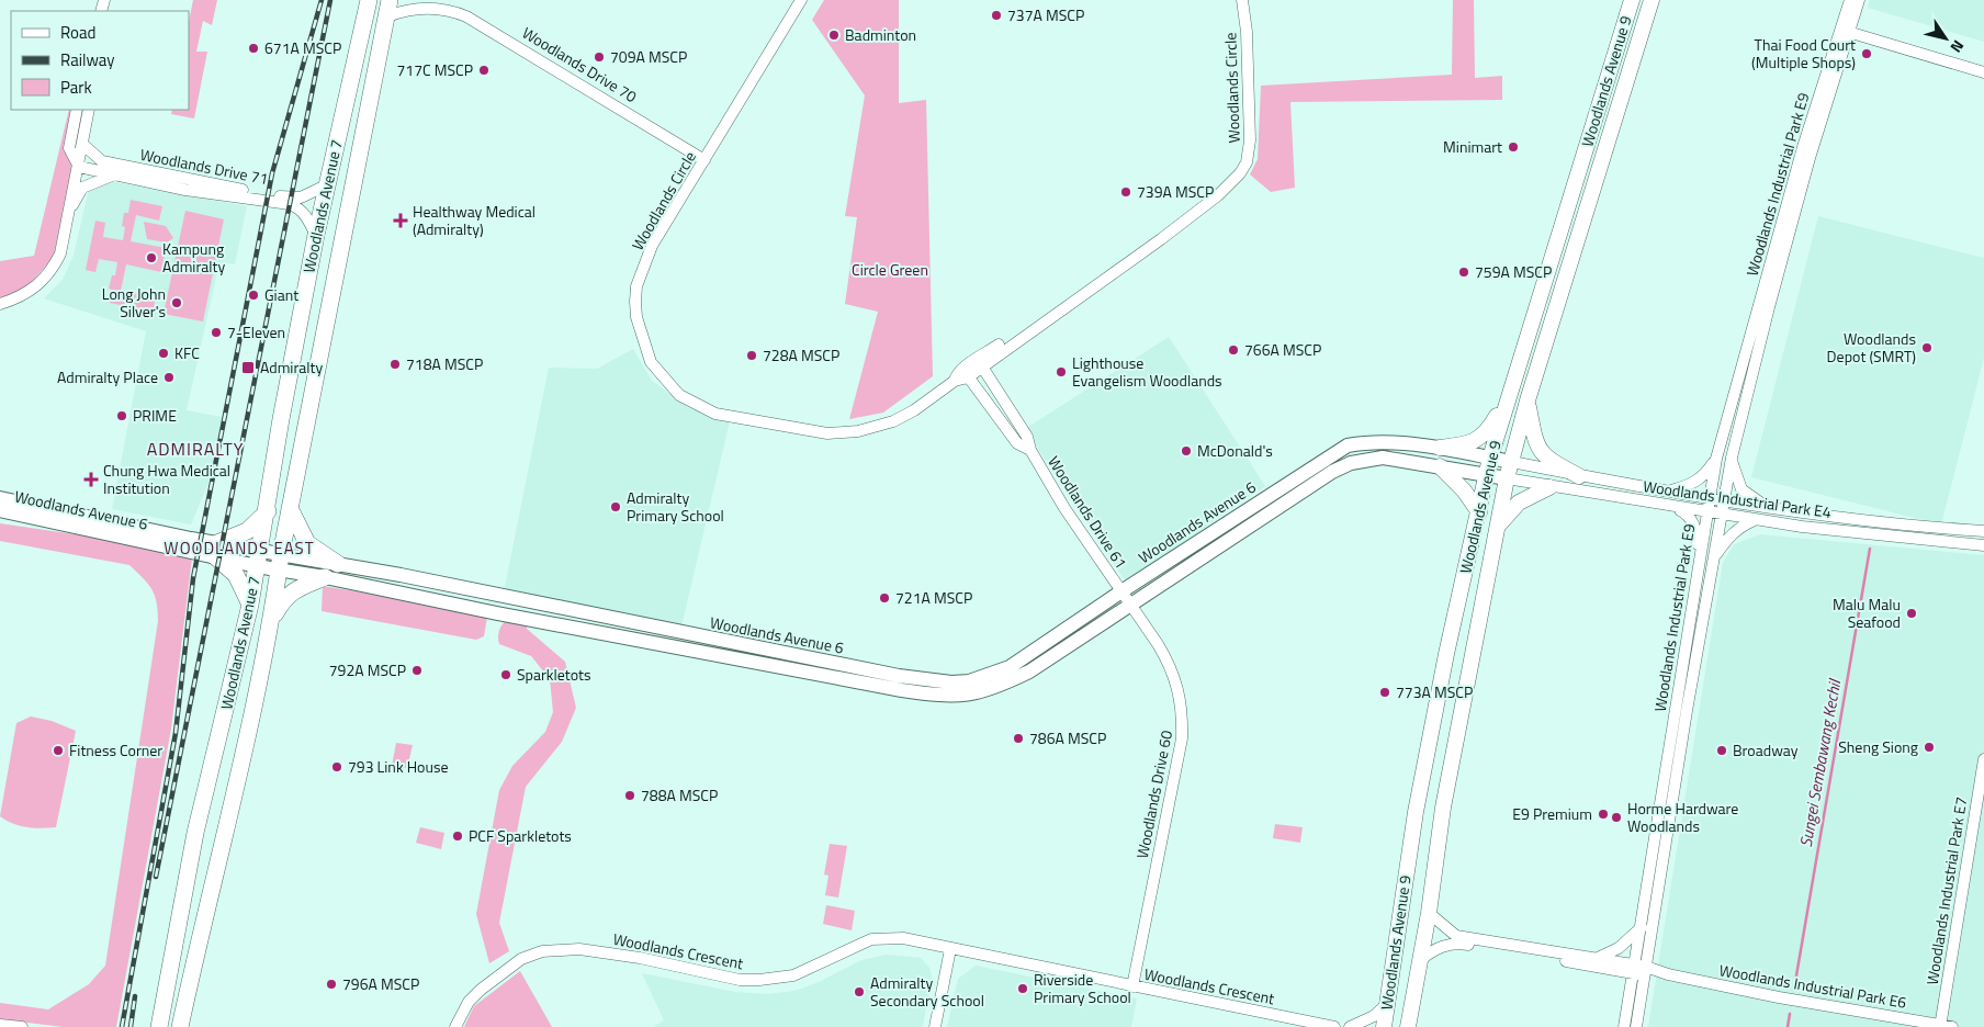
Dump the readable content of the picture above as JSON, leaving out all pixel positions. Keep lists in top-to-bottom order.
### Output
{
  "streets": {
    "main road": ["Woodlands Avenue 9", "Woodlands Avenue 7"],
    "street": [
      "Woodlands Drive 70",
      "Woodlands Circle",
      "Woodlands Drive 71",
      "Woodlands Industrial Park E9",
      "Woodlands Industrial Park E4",
      "Woodlands Avenue 6",
      "Woodlands Drive 61",
      "Woodlands Drive 60",
      "Woodlands Industrial Park E7",
      "Woodlands Crescent",
      "Woodlands Industrial Park E6"
    ]
  },
  "crossings": [
    ["Woodlands Drive 70", "Woodlands Circle"],
    ["Woodlands Drive 70", "Woodlands Avenue 7"],
    ["Woodlands Avenue 9", "Woodlands Industrial Park E4"],
    ["Woodlands Avenue 9", "Woodlands Avenue 6"],
    ["Woodlands Avenue 9", "Woodlands Industrial Park E6"],
    ["Woodlands Circle", "Woodlands Drive 61"],
    ["Woodlands Drive 71", "Woodlands Avenue 7"],
    ["Woodlands Industrial Park E9", "Woodlands Industrial Park E4"],
    ["Woodlands Industrial Park E9", "Woodlands Industrial Park E6"],
    ["Woodlands Avenue 7", "Woodlands Avenue 6"],
    ["Woodlands Industrial Park E4", "Woodlands Avenue 6"],
    ["Woodlands Avenue 6", "Woodlands Drive 61"],
    ["Woodlands Avenue 6", "Woodlands Drive 60"],
    ["Woodlands Drive 61", "Woodlands Drive 60"],
    ["Woodlands Drive 60", "Woodlands Crescent"],
    ["Woodlands Industrial Park E7", "Woodlands Industrial Park E6"]
  ],
  "districts": ["ADMIRALTY", "WOODLANDS EAST"],
  "water": ["Sungei Sembawang Kechil"],
  "parks": ["Circle Green"],
  "places": {
    "other": [
      "737A MSCP",
      "Badminton",
      "671A MSCP",
      "Thai Food Court (Multiple Shops)",
      "709A MSCP",
      "717C MSCP",
      "Minimart",
      "739A MSCP",
      "Kampung Admiralty",
      "759A MSCP",
      "Giant",
      "Long John Silver's",
      "7-Eleven",
      "Woodlands Depot (SMRT)",
      "766A MSCP",
      "KFC",
      "728A MSCP",
      "718A MSCP",
      "Lighthouse Evangelism Woodlands",
      "Admiralty Place",
      "PRIME",
      "McDonald's",
      "Admiralty Primary School",
      "721A MSCP",
      "Malu Malu Seafood",
      "792A MSCP",
      "Sparkletots",
      "773A MSCP",
      "786A MSCP",
      "Sheng Siong",
      "Fitness Corner",
      "Broadway",
      "793 Link House",
      "788A MSCP",
      "E9 Premium",
      "Horme Hardware Woodlands",
      "PCF Sparkletots",
      "796A MSCP",
      "Riverside Primary School",
      "Admiralty Secondary School"
    ],
    "health": ["Healthway Medical (Admiralty)", "Chung Hwa Medical Institution"],
    "transit": ["Admiralty"]
  },
  "legend": ["Road", "Railway", "Park"],
  "north": "bottom right"
}
